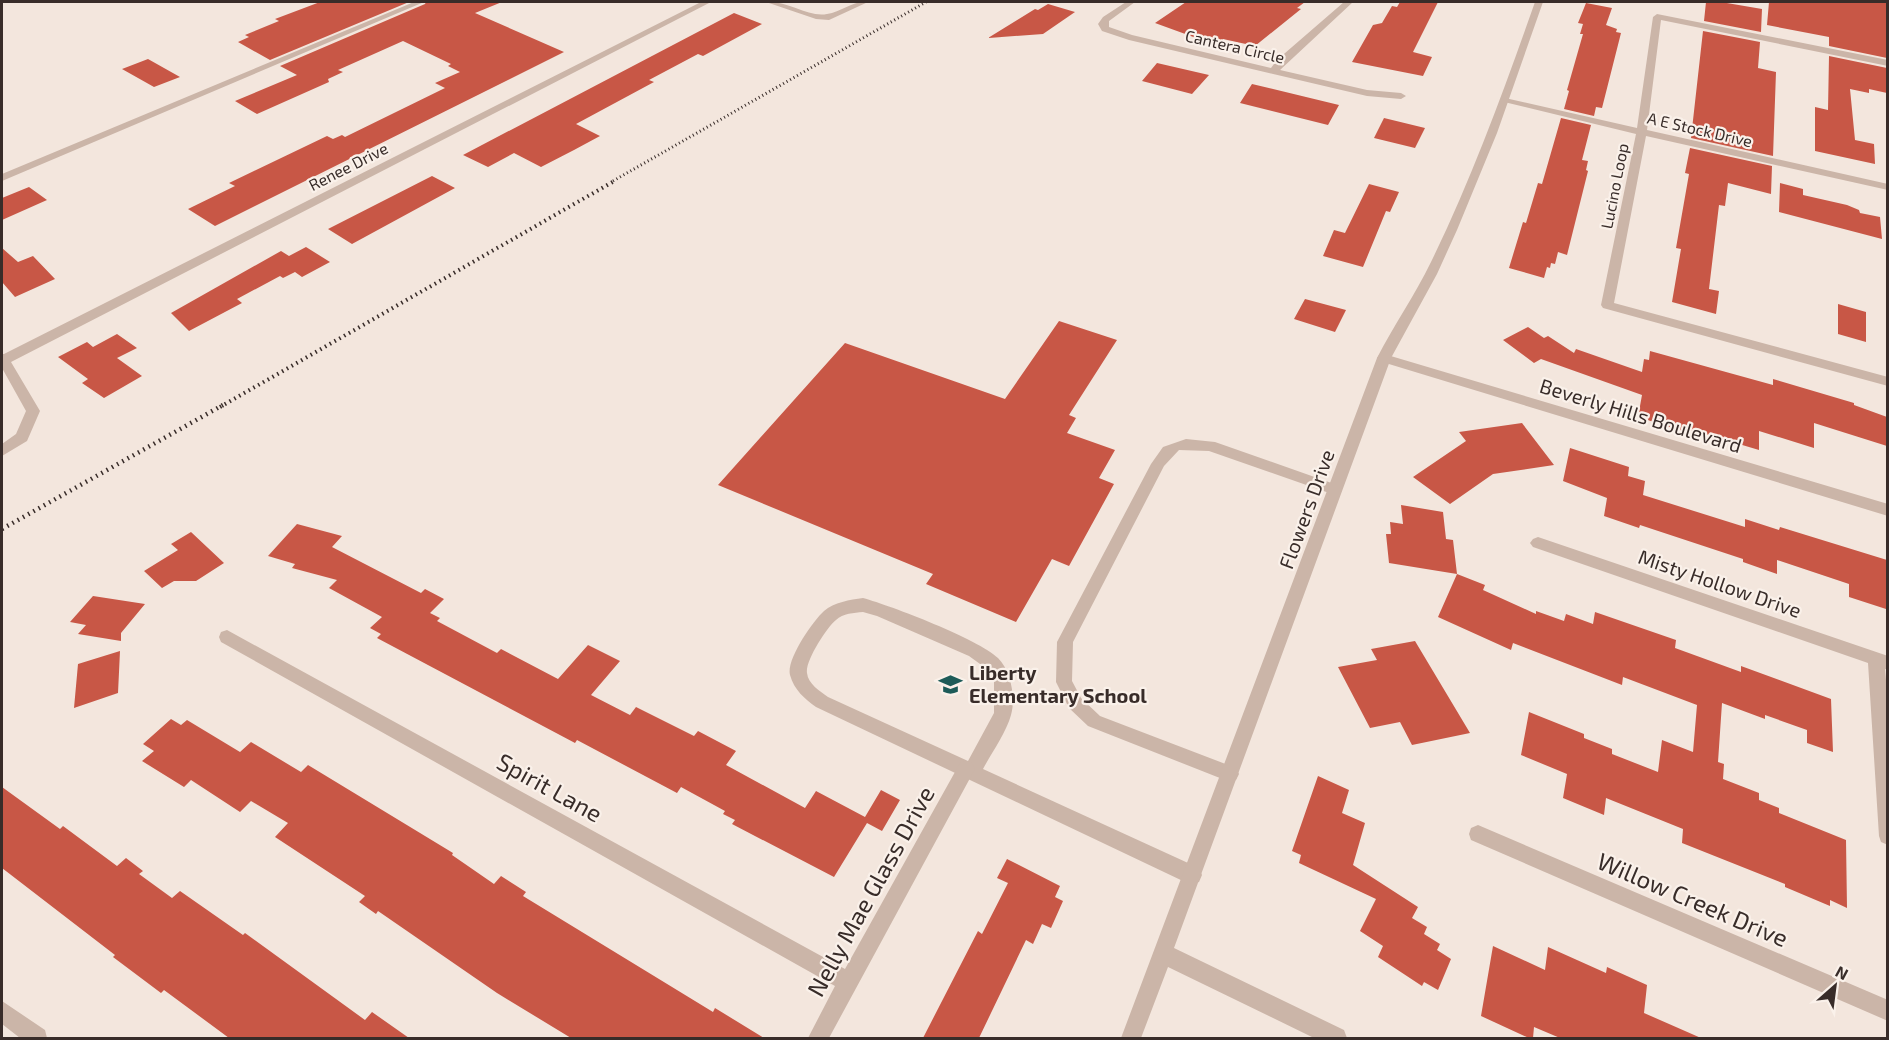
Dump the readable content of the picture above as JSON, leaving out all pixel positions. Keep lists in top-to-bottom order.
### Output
{
  "streets": {
    "street": [
      "Cantera Circle",
      "A E Stock Drive",
      "Renee Drive",
      "Lucino Loop",
      "Beverly Hills Boulevard",
      "Flowers Drive",
      "Misty Hollow Drive",
      "Spirit Lane",
      "Nelly Mae Glass Drive",
      "Willow Creek Drive"
    ]
  },
  "crossings": [
    ["A E Stock Drive", "Lucino Loop"],
    ["A E Stock Drive", "Flowers Drive"],
    ["Beverly Hills Boulevard", "Flowers Drive"],
    ["Spirit Lane", "Nelly Mae Glass Drive"]
  ],
  "places": {
    "school or university": ["Liberty Elementary School"]
  },
  "north": "top right"
}
